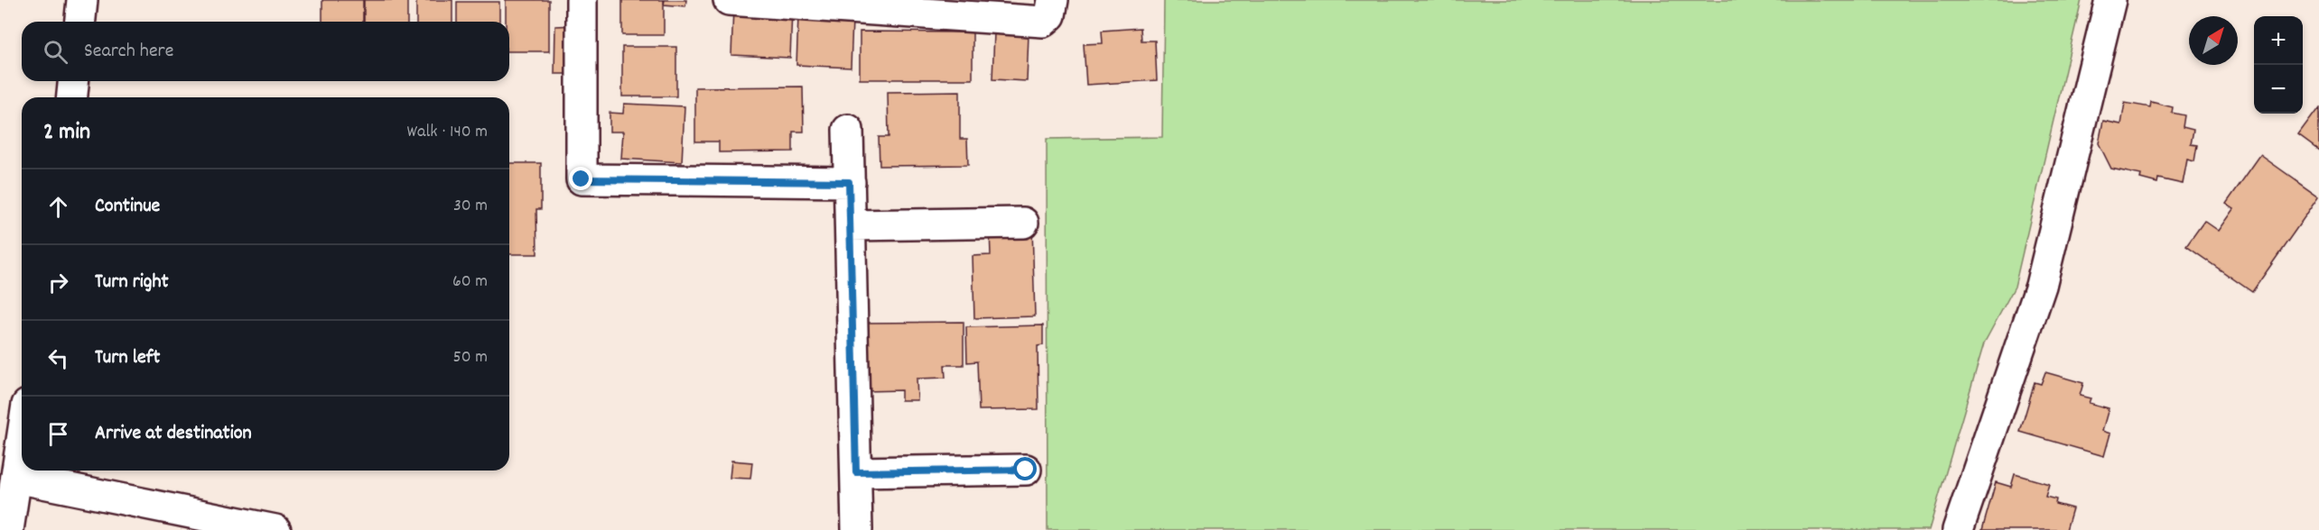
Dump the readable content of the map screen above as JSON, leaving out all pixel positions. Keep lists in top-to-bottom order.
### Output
{
  "north": "top right",
  "page": {
    "map_buttons": ["+", "−"],
    "search": "Search here",
    "heading": ["2 min", "Walk · 140 m"],
    "list": [
      ["Continue", "30 m"],
      ["Turn right", "60 m"],
      ["Turn left", "50 m"],
      "Arrive at destination"
    ]
  }
}
